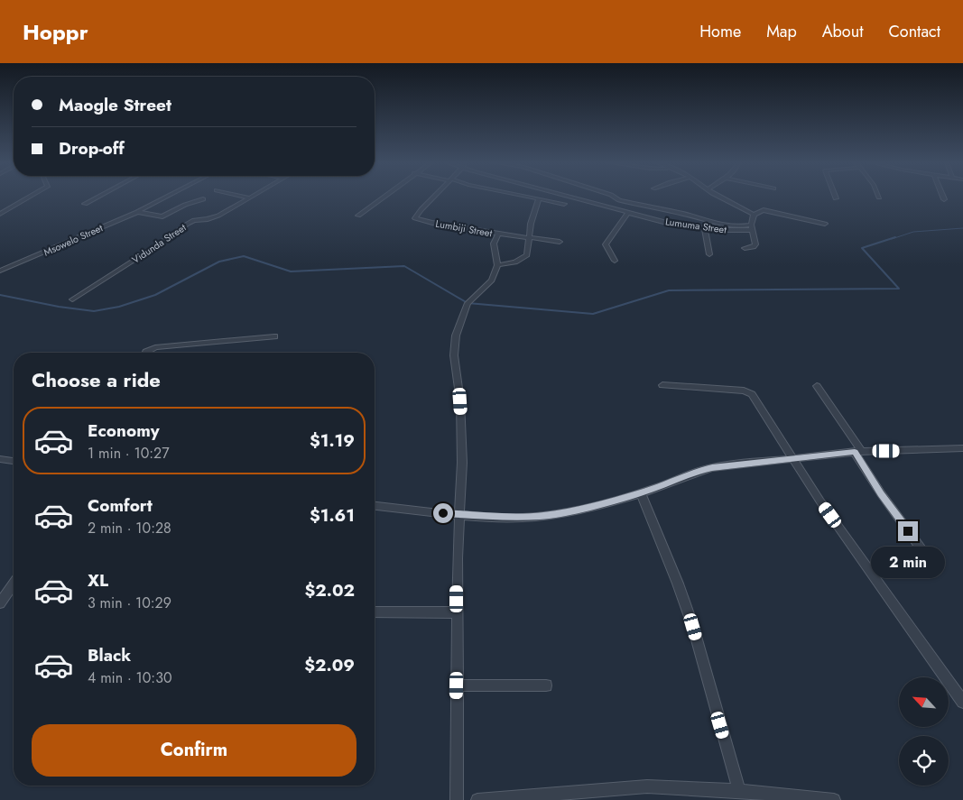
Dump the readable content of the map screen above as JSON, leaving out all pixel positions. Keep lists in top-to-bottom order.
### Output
{
  "streets": {
    "street": [
      "Lumuma Street",
      "Lumbiji Street",
      "Msowelo Street",
      "Vidunda Street"
    ]
  },
  "north": "top left",
  "page": {
    "header": "Hoppr",
    "nav": [
      "Home",
      "Map",
      "About",
      "Contact"
    ],
    "banner": ["Maogle Street", "Drop-off"],
    "heading": "Choose a ride",
    "list": [
      {
        "name": "Economy",
        "note": "1 min · 10:27",
        "value": "$1.19"
      },
      {
        "name": "Comfort",
        "note": "2 min · 10:28",
        "value": "$1.61"
      },
      {
        "name": "XL",
        "note": "3 min · 10:29",
        "value": "$2.02"
      },
      {
        "name": "Black",
        "note": "4 min · 10:30",
        "value": "$2.09"
      }
    ],
    "bubble": "2 min",
    "buttons": "Confirm"
  }
}
